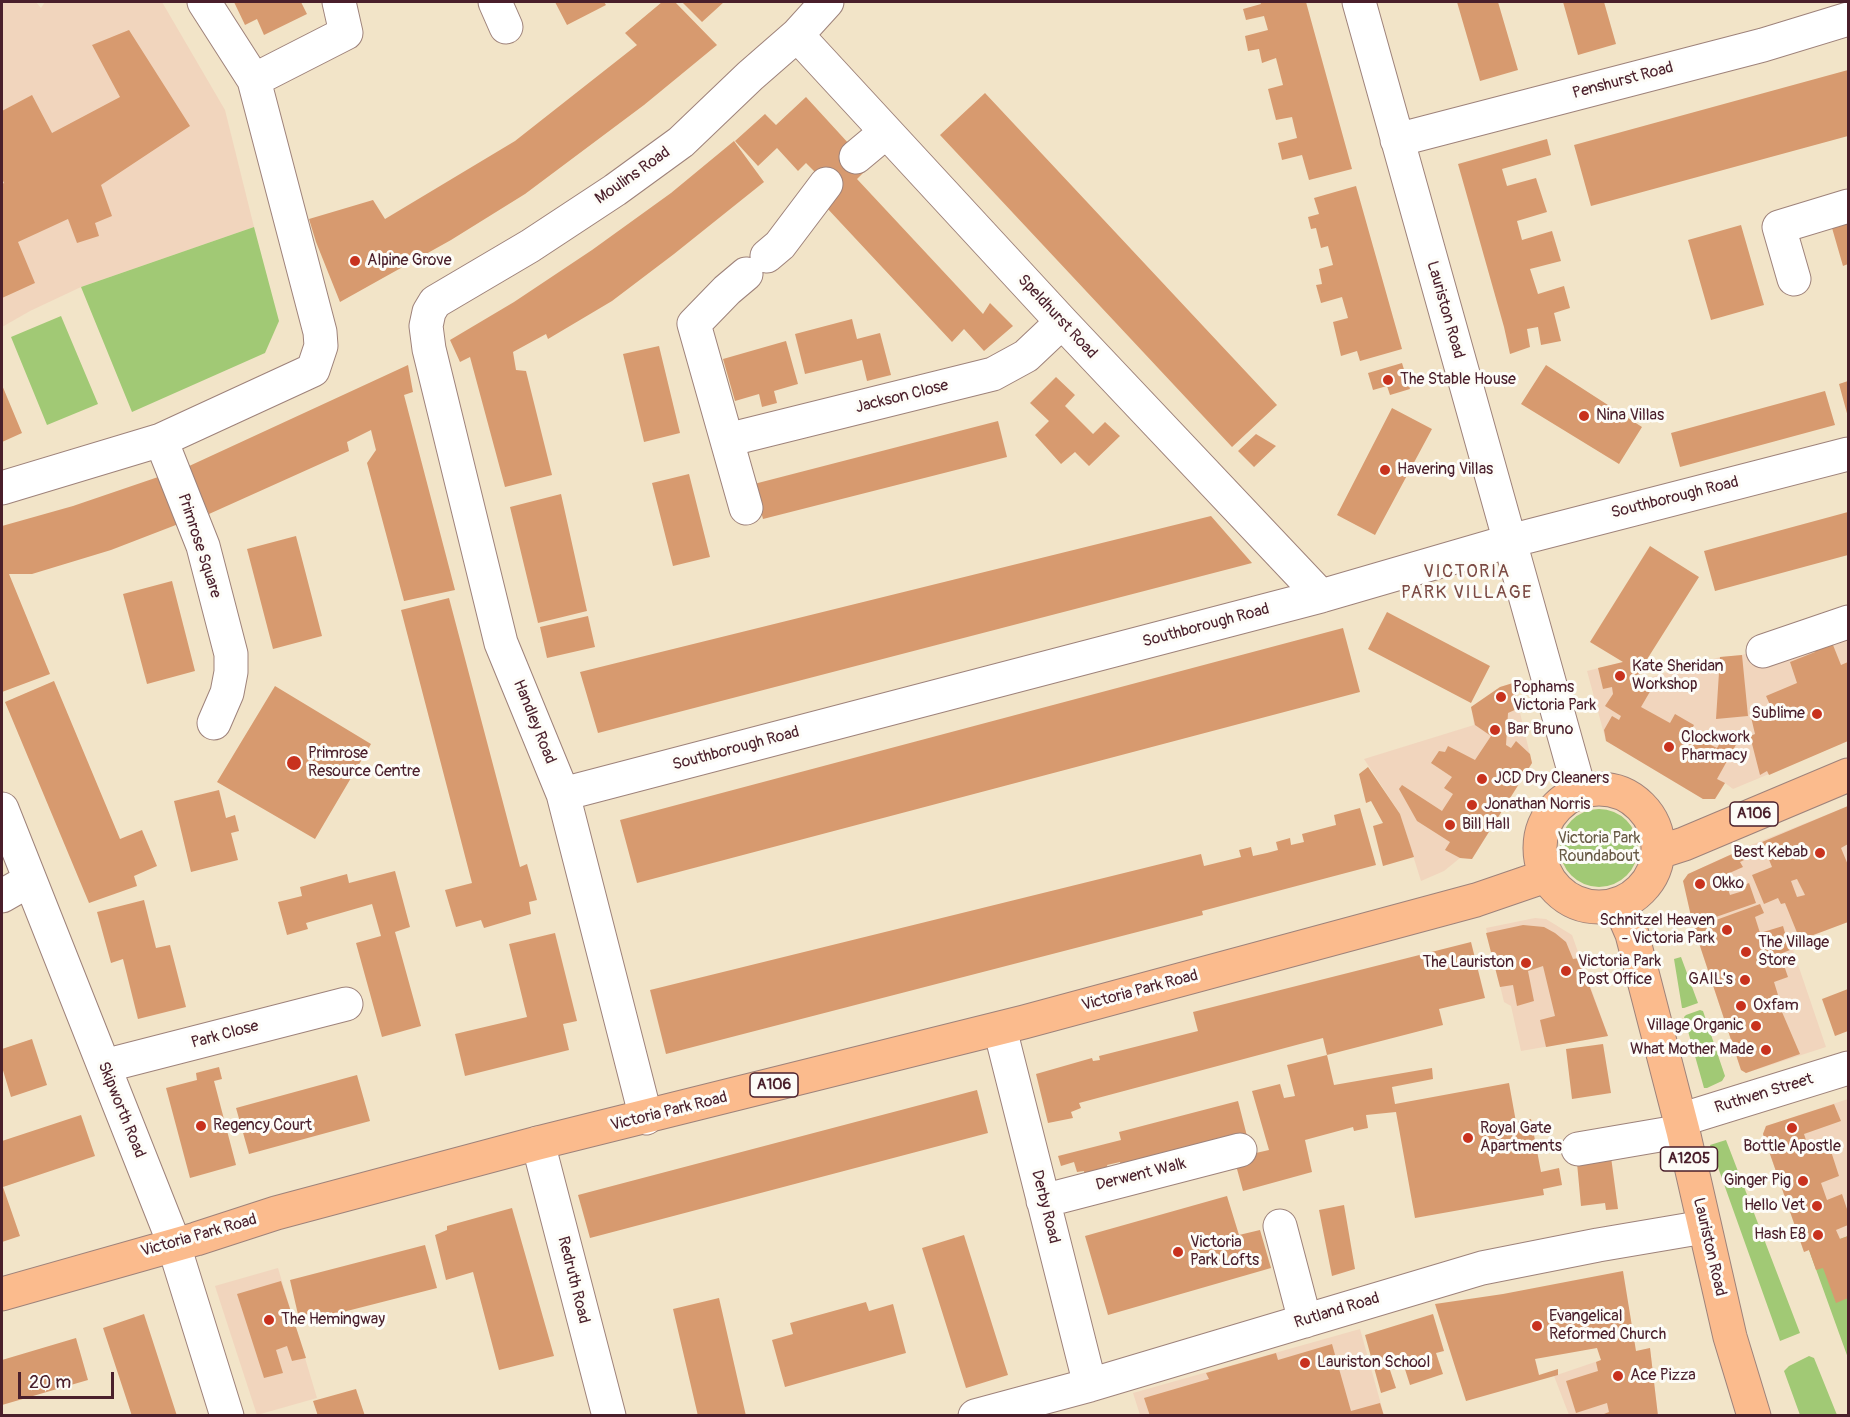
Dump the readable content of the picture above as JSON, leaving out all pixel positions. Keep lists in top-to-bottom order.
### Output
{
  "streets": {
    "main road": [
      "Lauriston Road",
      "A106",
      "Victoria Park Road",
      "A1205"
    ],
    "street": [
      "Penshurst Road",
      "Moulins Road",
      "Speldhurst Road",
      "Jackson Close",
      "Southborough Road",
      "Primrose Square",
      "Handley Road",
      "Park Close",
      "Ruthven Street",
      "Skipworth Road",
      "Derwent Walk",
      "Derby Road",
      "Redruth Road",
      "Rutland Road"
    ]
  },
  "crossings": [
    ["Penshurst Road", "Lauriston Road"],
    ["Moulins Road", "Speldhurst Road"],
    ["Moulins Road", "Handley Road"],
    ["Lauriston Road", "Southborough Road"],
    ["Lauriston Road", "A106"],
    ["Lauriston Road", "Victoria Park Road"],
    ["Lauriston Road", "Ruthven Street"],
    ["Lauriston Road", "Rutland Road"],
    ["Speldhurst Road", "Jackson Close"],
    ["Speldhurst Road", "Southborough Road"],
    ["Southborough Road", "Handley Road"],
    ["Handley Road", "Victoria Park Road"],
    ["A106", "Victoria Park Road"],
    ["Victoria Park Road", "Skipworth Road"],
    ["Victoria Park Road", "Derby Road"],
    ["Victoria Park Road", "Redruth Road"],
    ["Park Close", "Skipworth Road"],
    ["Derwent Walk", "Derby Road"],
    ["Derby Road", "Rutland Road"]
  ],
  "districts": ["VICTORIA PARK VILLAGE"],
  "parks": ["Victoria Park Roundabout"],
  "places": [
    "Alpine Grove",
    "The Stable House",
    "Nina Villas",
    "Havering Villas",
    "Kate Sheridan Workshop",
    "Pophams Victoria Park",
    "Sublime",
    "Bar Bruno",
    "Clockwork Pharmacy",
    "Primrose Resource Centre",
    "JCD Dry Cleaners",
    "Jonathan Norris",
    "Bill Hall",
    "Best Kebab",
    "Okko",
    "Schnitzel Heaven - Victoria Park",
    "The Village Store",
    "The Lauriston",
    "Victoria Park Post Office",
    "GAIL's",
    "Oxfam",
    "Village Organic",
    "What Mother Made",
    "Regency Court",
    "Bottle Apostle",
    "Royal Gate Apartments",
    "Ginger Pig",
    "Hello Vet",
    "Hash E8",
    "Victoria Park Lofts",
    "The Hemingway",
    "Evangelical Reformed Church",
    "Lauriston School",
    "Ace Pizza"
  ],
  "scale_bar": "20 m"
}
